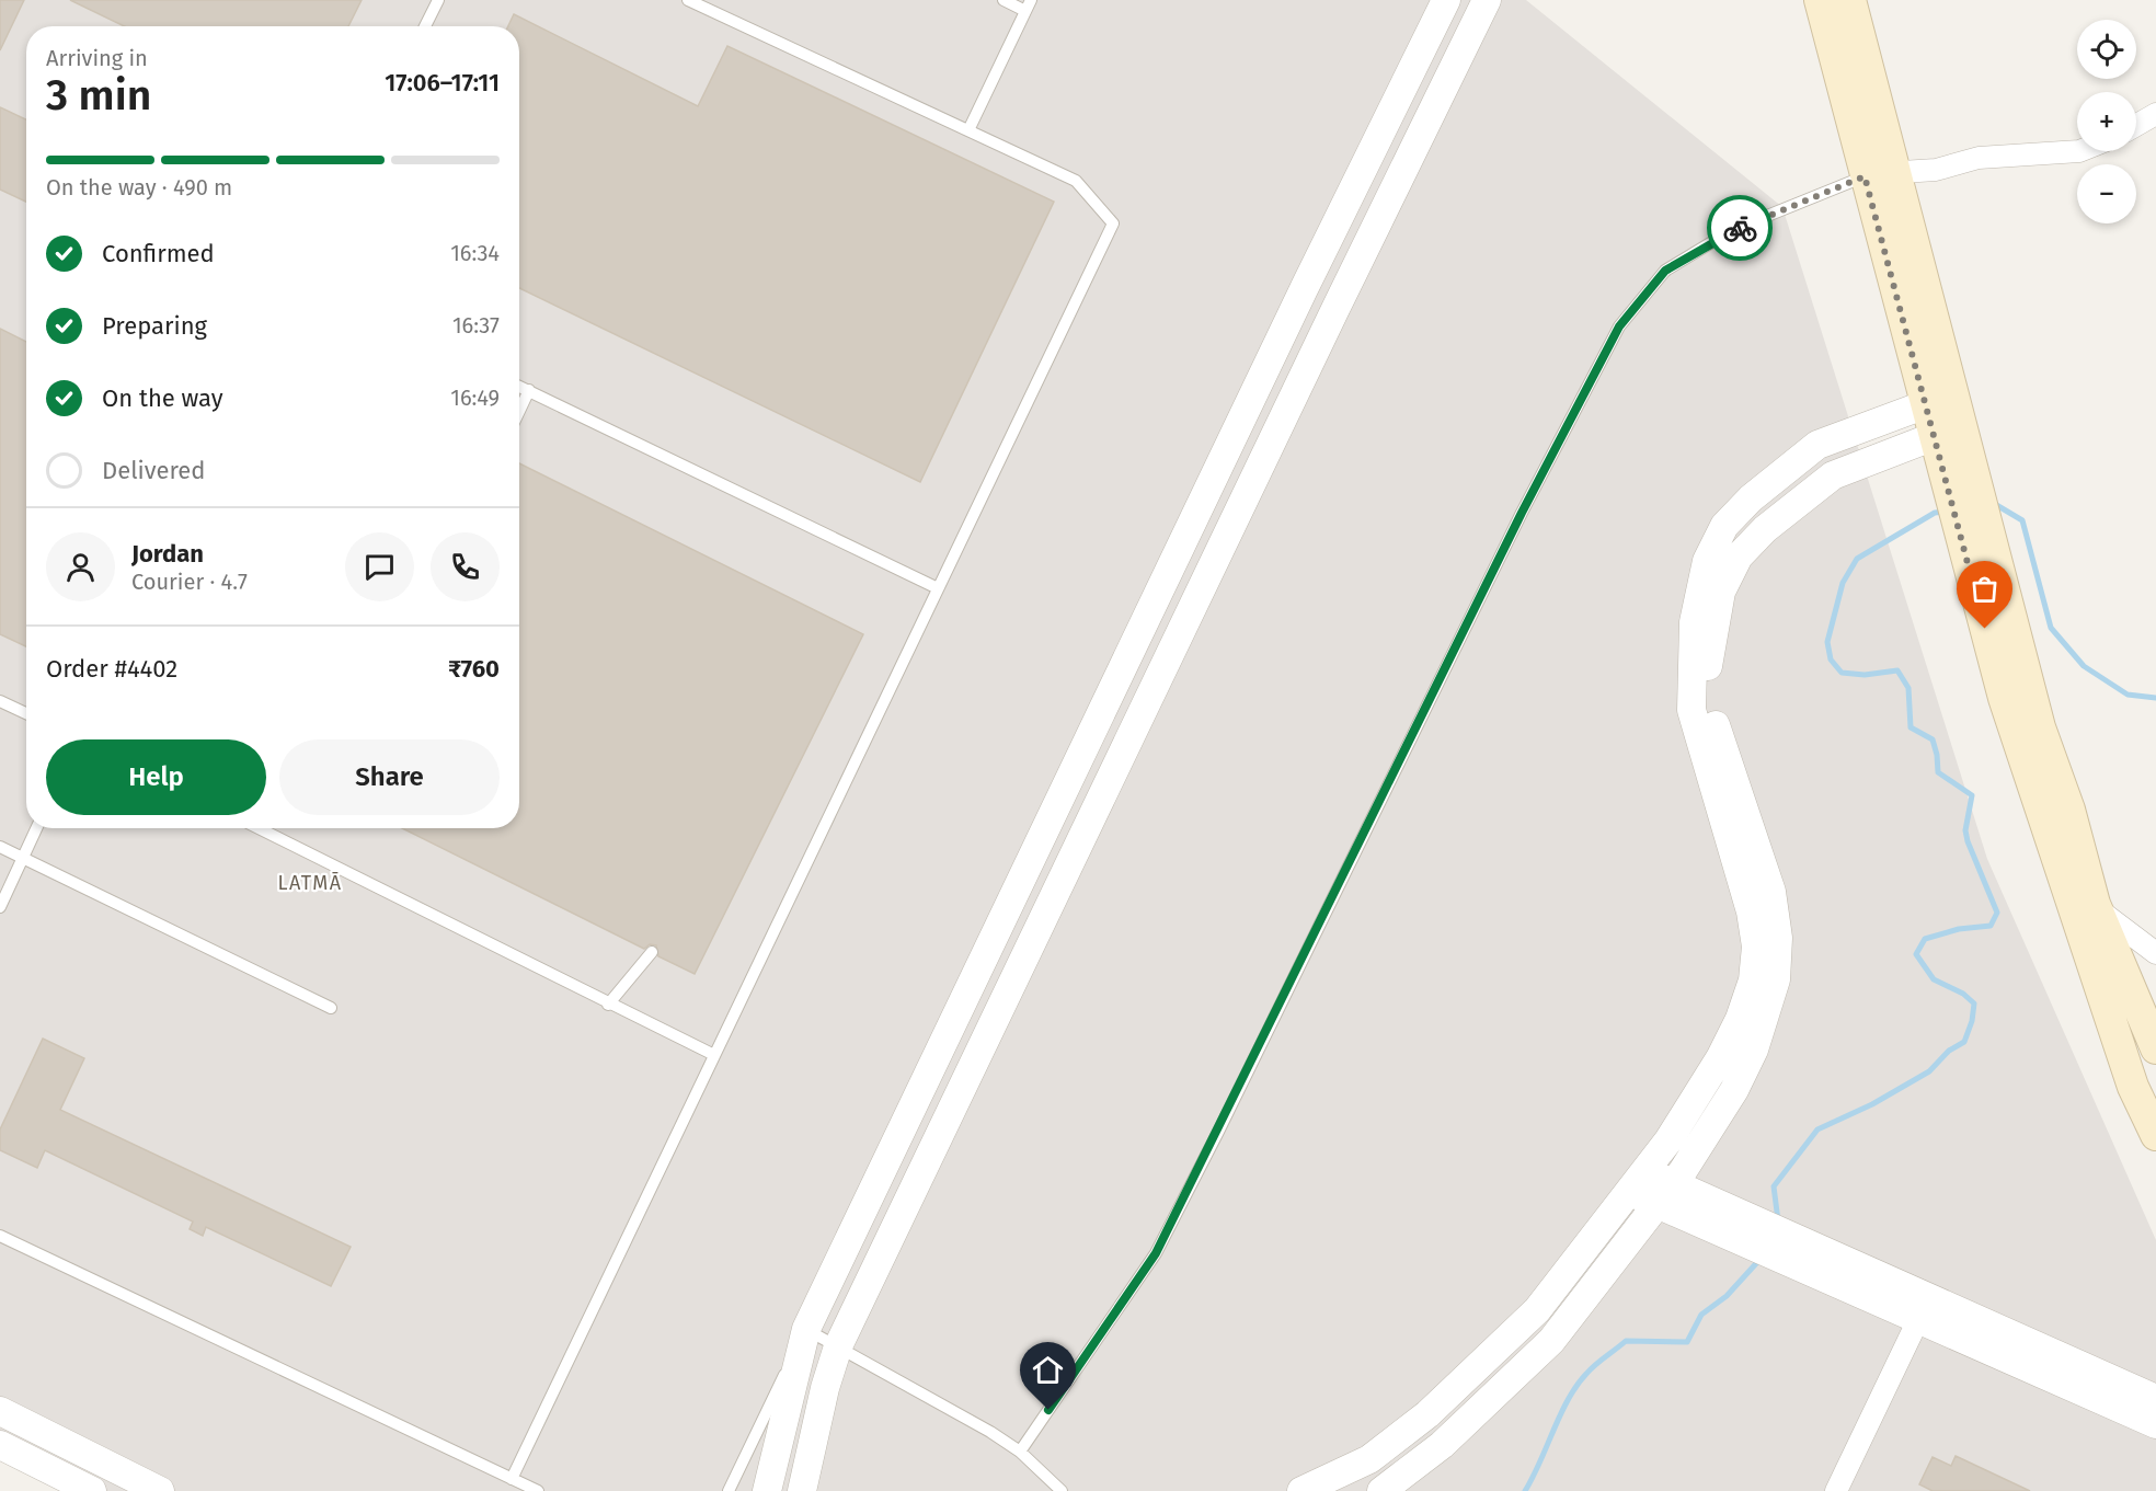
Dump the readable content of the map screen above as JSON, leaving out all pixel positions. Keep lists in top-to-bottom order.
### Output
{
  "districts": ["LATMĀ"],
  "page": {
    "map_buttons": ["+", "−"],
    "heading": ["3 min", "Arriving in", "17:06–17:11"],
    "panel": [
      "Jordan",
      "Courier · 4.7",
      "Order #4402",
      "₹760"
    ],
    "bar": "On the way · 490 m",
    "list": [
      ["Confirmed", "16:34"],
      ["Preparing", "16:37"],
      ["On the way", "16:49"],
      "Delivered"
    ],
    "buttons": ["Help", "Share"]
  }
}
